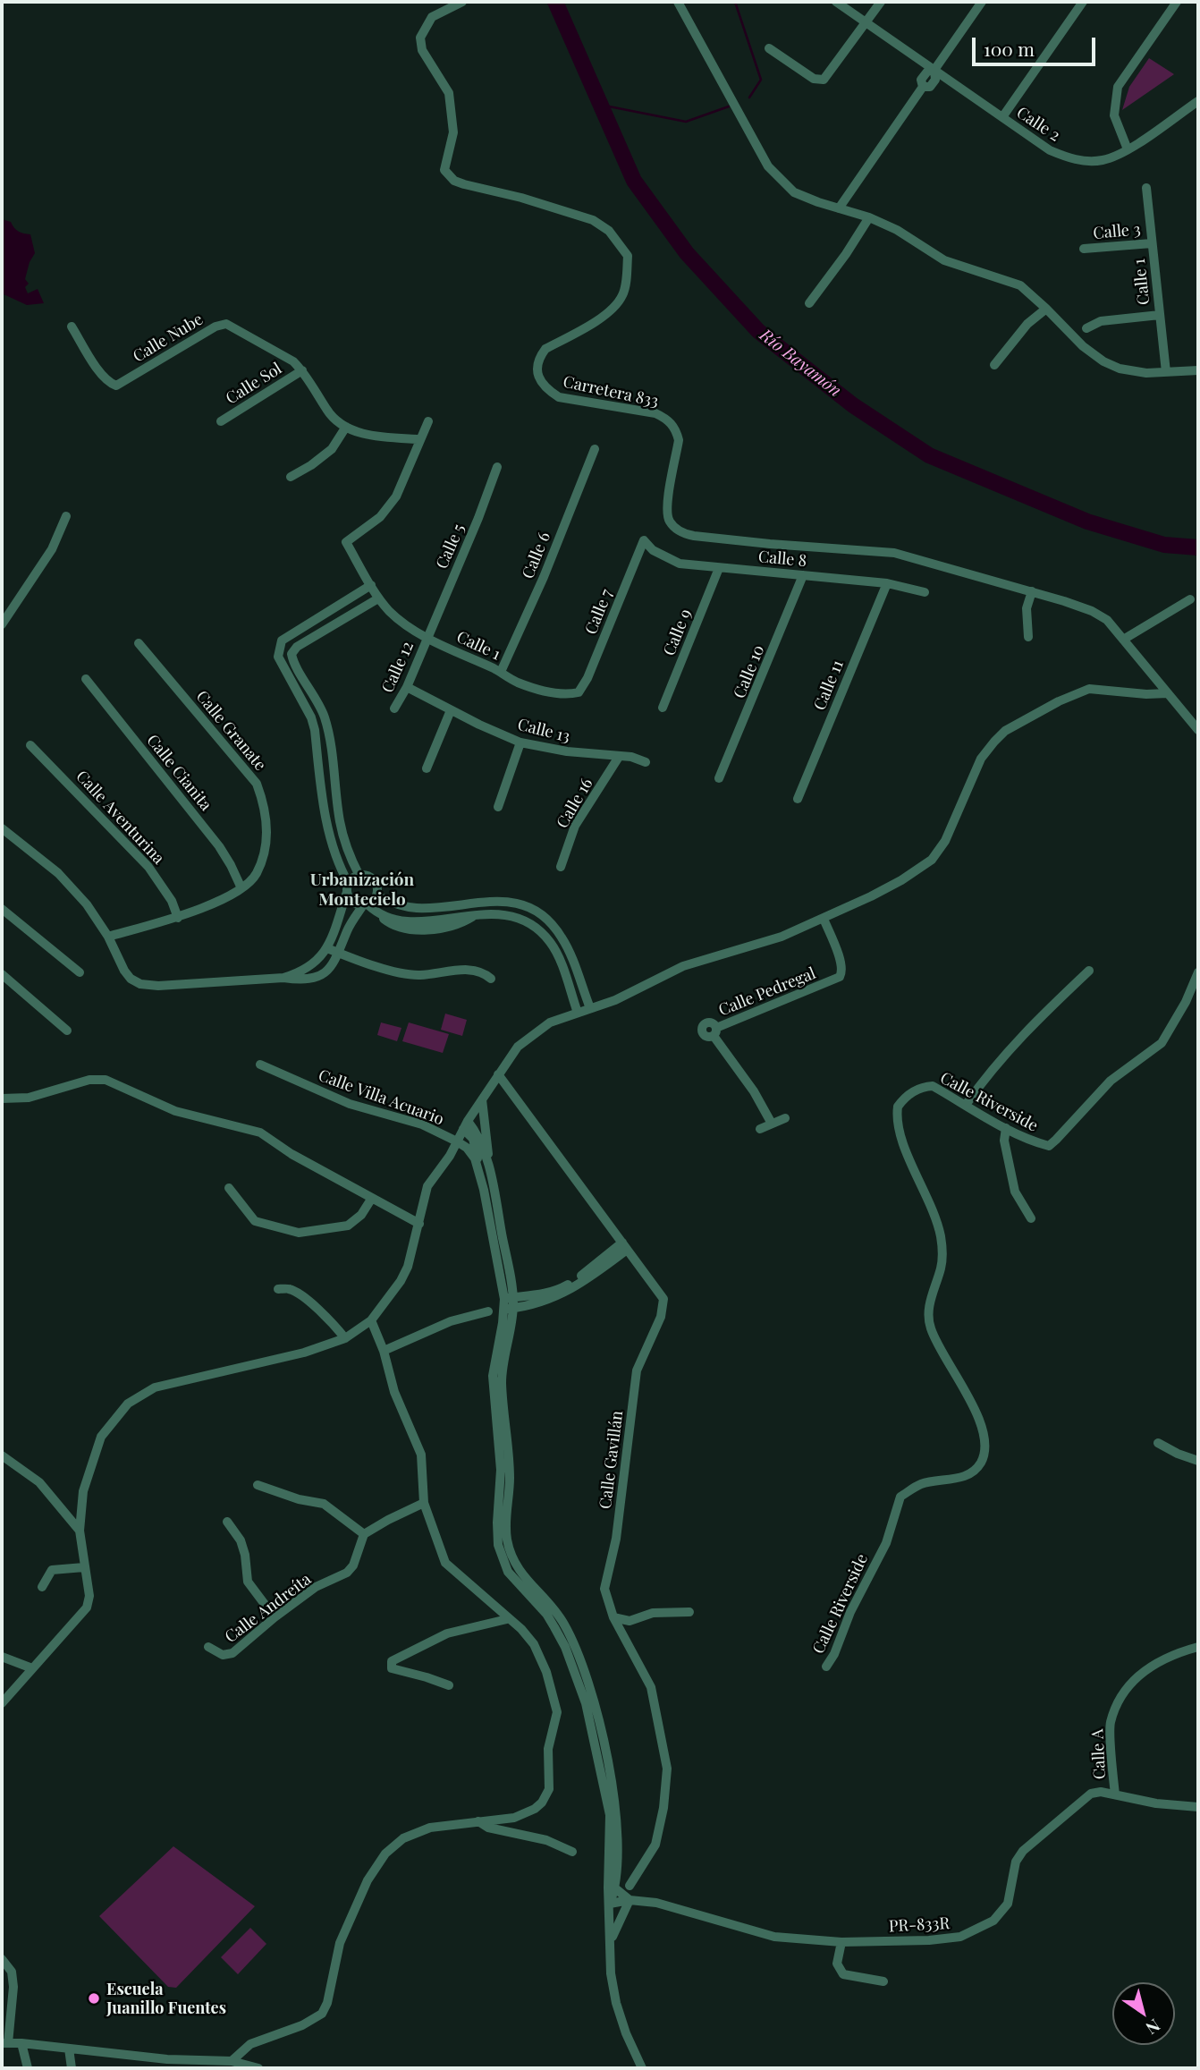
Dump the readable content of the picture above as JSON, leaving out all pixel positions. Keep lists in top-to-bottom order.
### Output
{
  "streets": {
    "street": [
      "Calle 2",
      "Calle 3",
      "Calle 1",
      "Calle Nube",
      "Calle Sol",
      "Carretera 833",
      "Calle 5",
      "Calle 6",
      "Calle 8",
      "Calle 7",
      "Calle 9",
      "Calle 12",
      "Calle 10",
      "Calle 11",
      "Calle Granate",
      "Calle 13",
      "Calle Cianita",
      "Calle 16",
      "Calle Aventurina",
      "Calle Pedregal",
      "Calle Villa Acuario",
      "Calle Riverside",
      "Calle Gavillán",
      "Calle Andreíta",
      "Calle A",
      "PR-833R"
    ]
  },
  "crossings": [
    ["Calle 3", "Calle 1"],
    ["Calle 1", "Calle Nube"],
    ["Calle 1", "Calle 5"],
    ["Calle 1", "Calle 6"],
    ["Calle 1", "Calle 7"],
    ["Calle 1", "Calle 12"],
    ["Calle Nube", "Calle Sol"],
    ["Calle 5", "Calle 12"],
    ["Calle 8", "Calle 7"],
    ["Calle 8", "Calle 9"],
    ["Calle 8", "Calle 10"],
    ["Calle 8", "Calle 11"],
    ["Calle 12", "Calle 13"],
    ["Calle Granate", "Calle Cianita"],
    ["Calle Granate", "Calle Aventurina"],
    ["Calle 13", "Calle 16"],
    ["Calle A", "PR-833R"]
  ],
  "districts": ["Urbanización Montecielo"],
  "water": ["Río Bayamón"],
  "places": ["Escuela Juanillo Fuentes"],
  "scale_bar": "100 m",
  "north": "bottom right"
}
